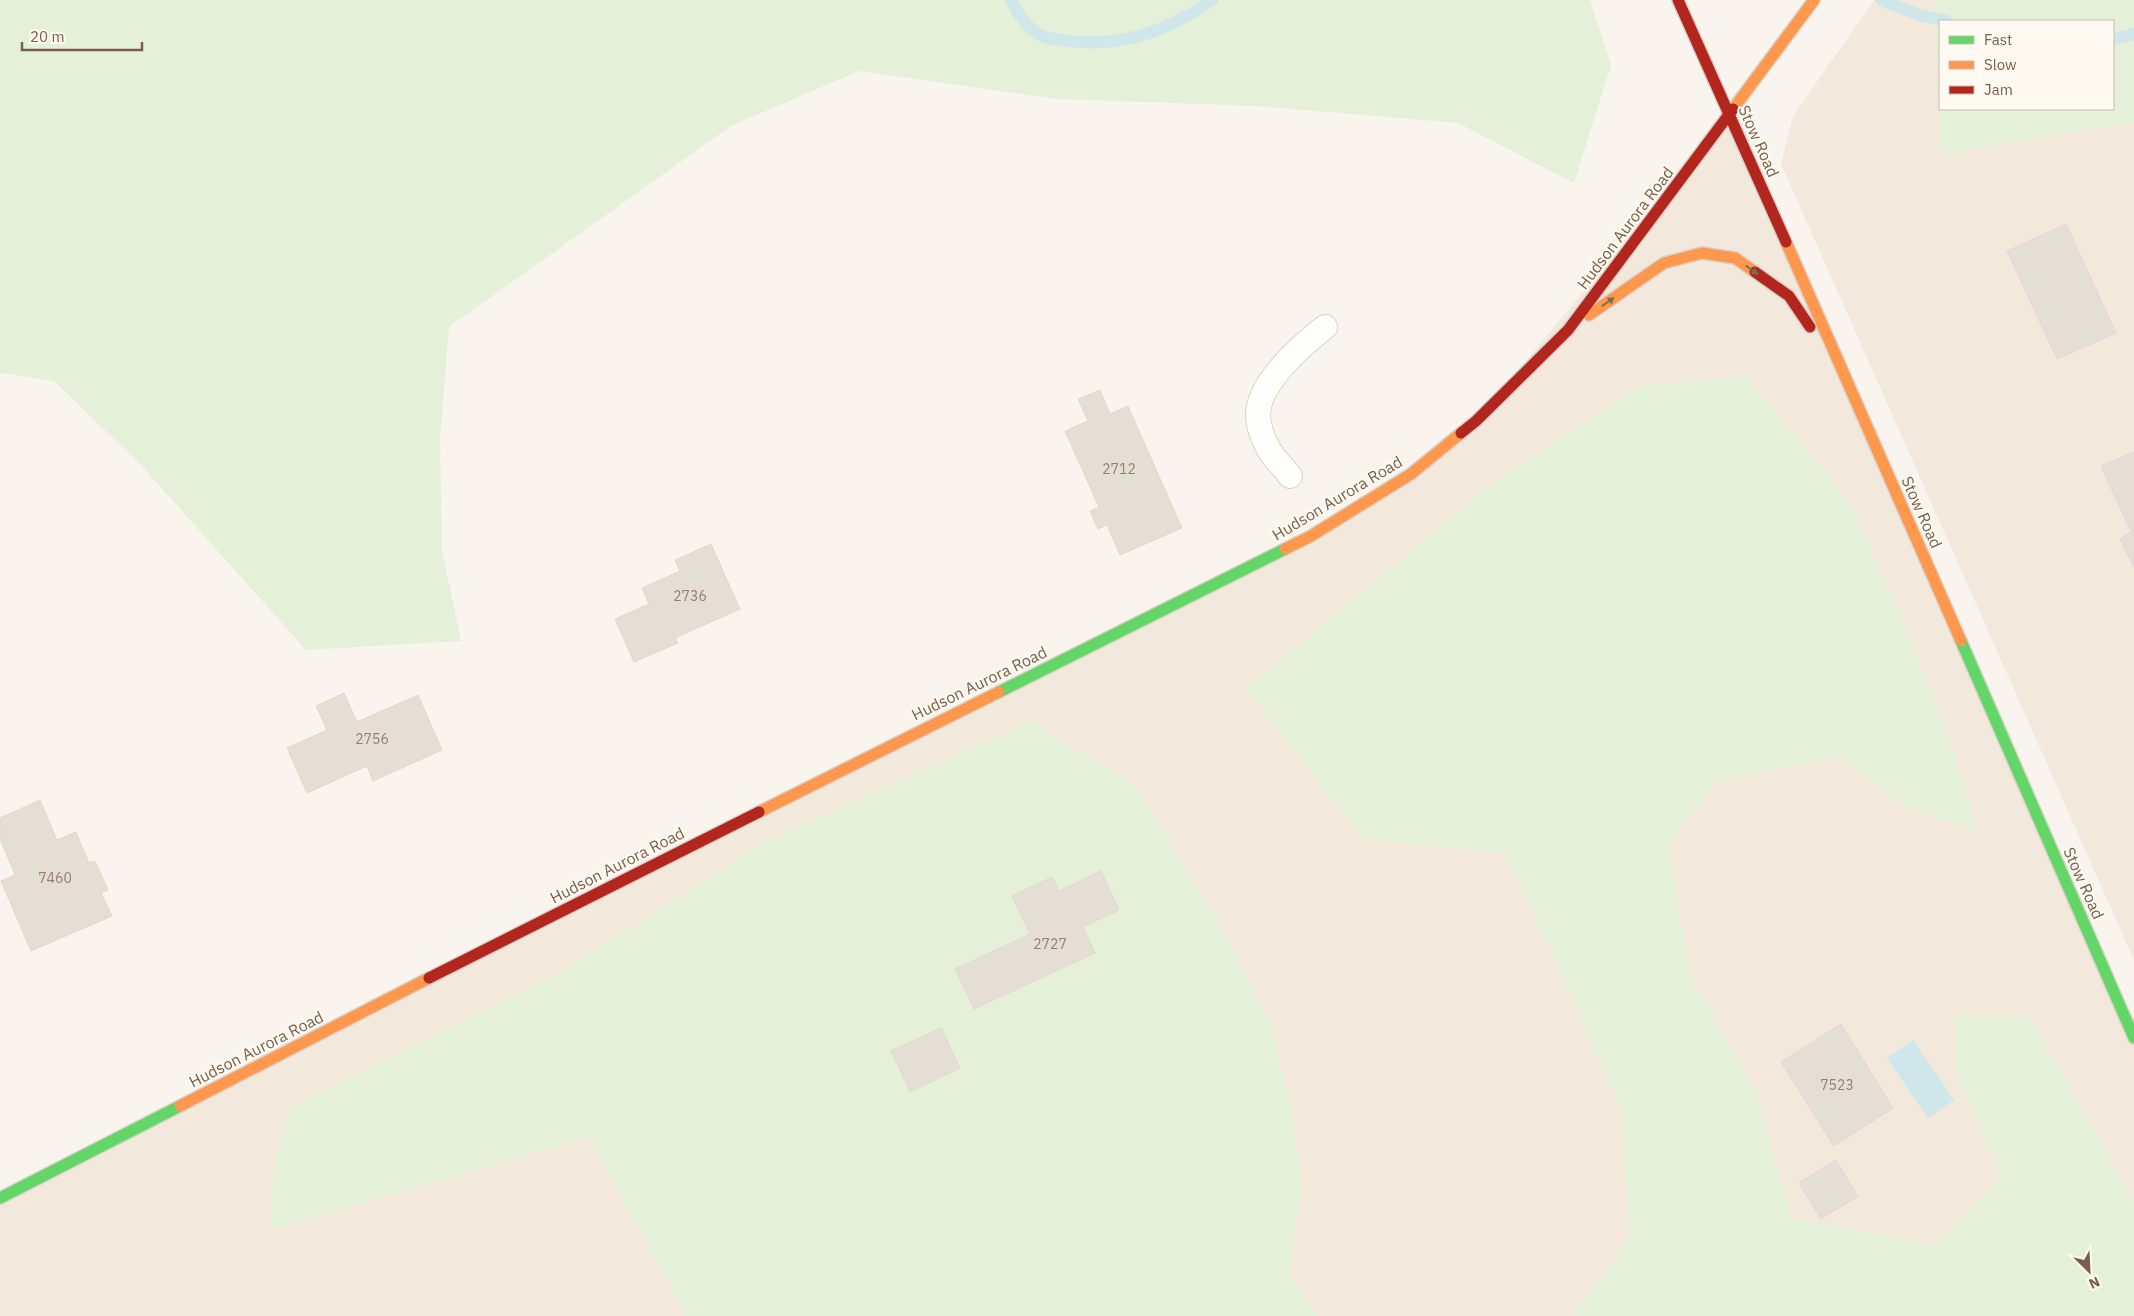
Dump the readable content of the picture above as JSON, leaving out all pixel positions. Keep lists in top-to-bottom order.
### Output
{
  "streets": {
    "street": ["Stow Road", "Hudson Aurora Road"]
  },
  "crossings": [
    ["Stow Road", "Hudson Aurora Road"]
  ],
  "house_numbers": [
    "2712",
    "2736",
    "2756",
    "7460",
    "2727",
    "7523"
  ],
  "legend": ["Fast", "Slow", "Jam"],
  "scale_bar": "20 m",
  "north": "bottom right"
}
